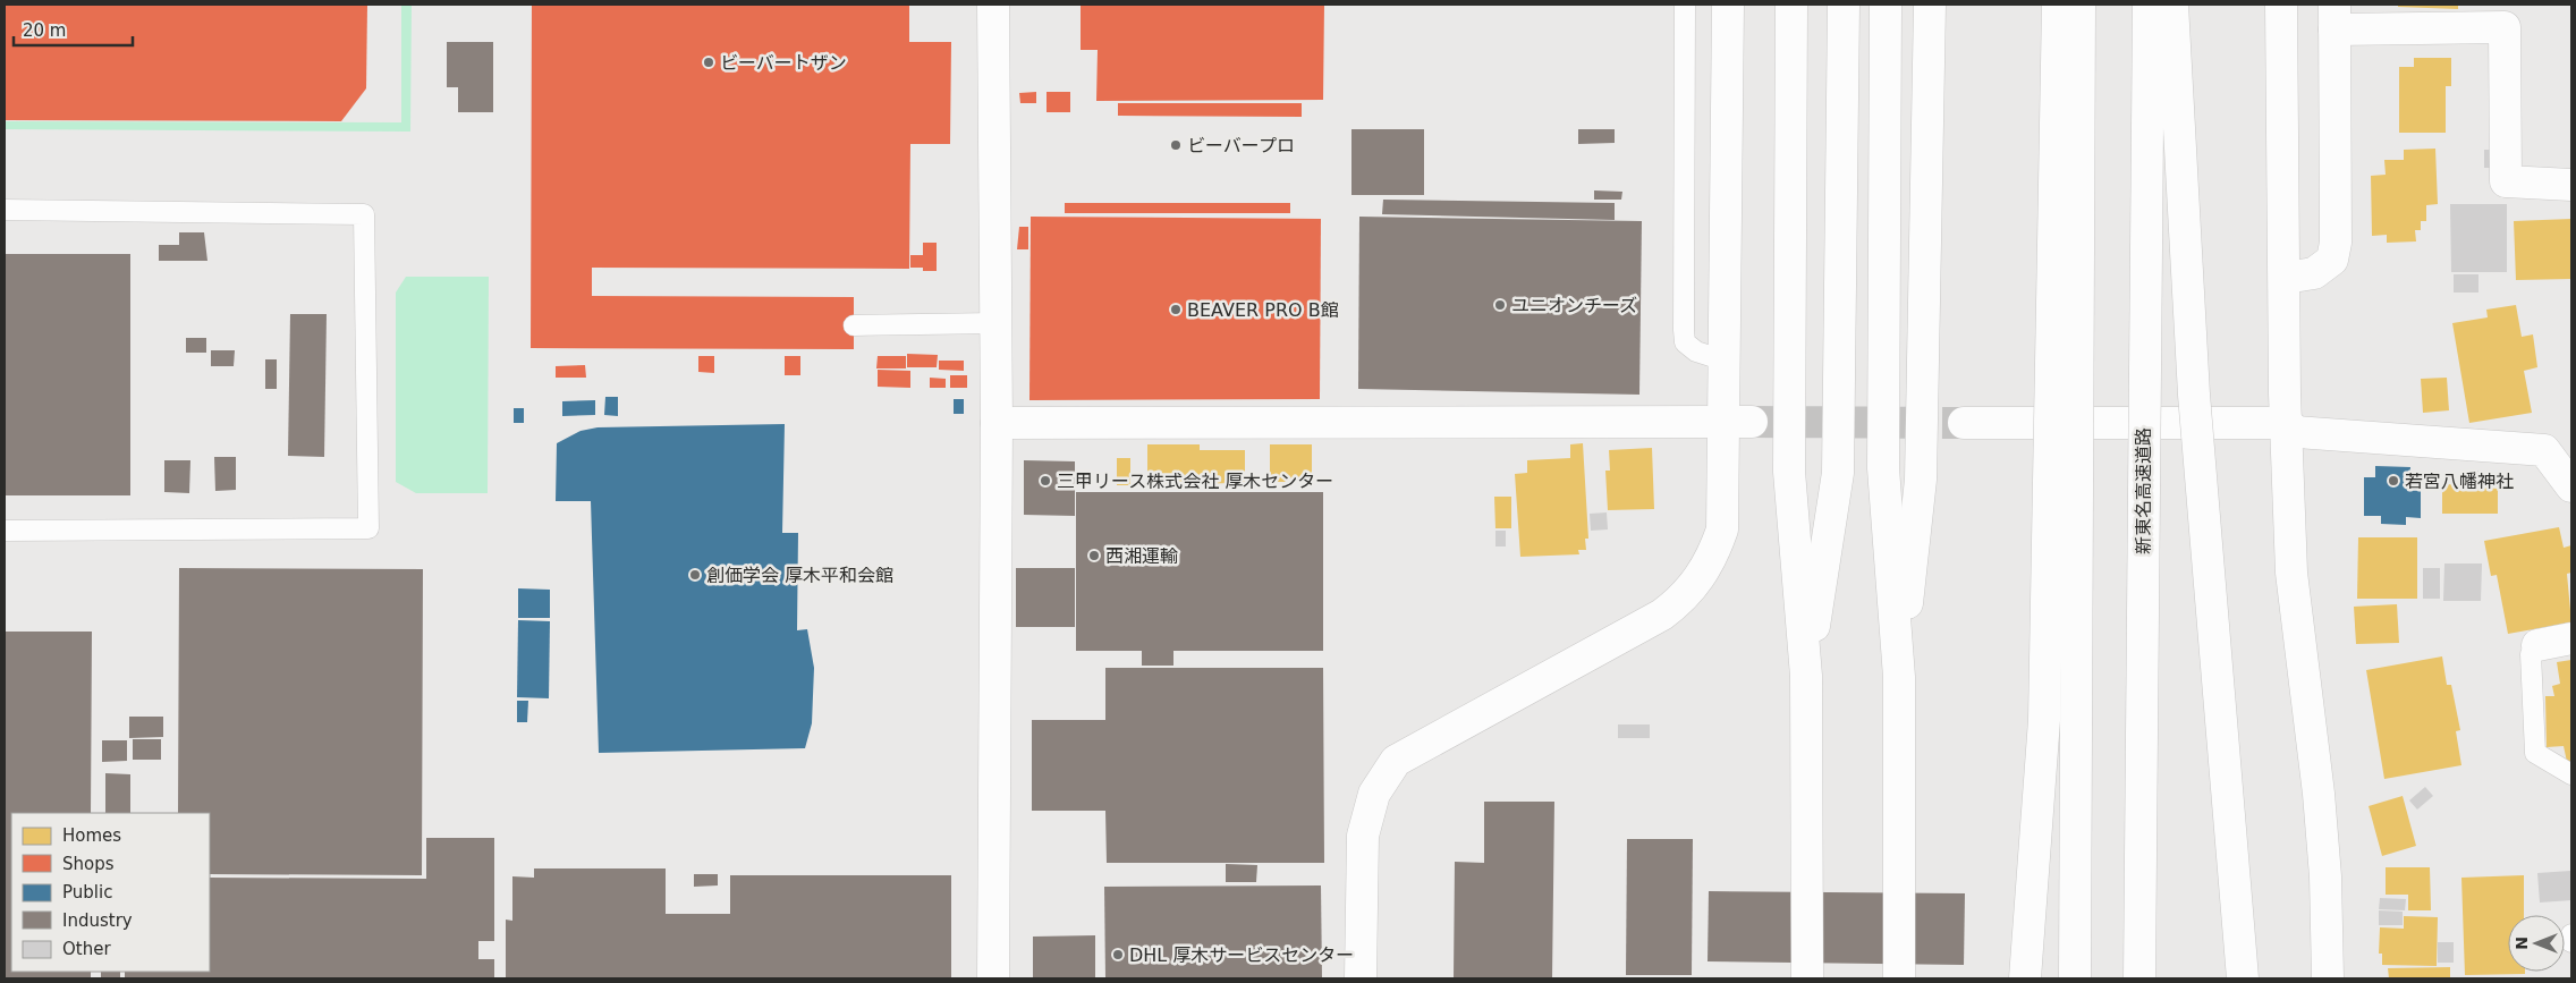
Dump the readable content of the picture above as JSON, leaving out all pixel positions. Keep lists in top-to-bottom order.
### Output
{
  "streets": {
    "main road": ["新東名高速道路"]
  },
  "places": [
    "ビーバートザン",
    "ビーバープロ",
    "ユニオンチーズ",
    "BEAVER PRO B館",
    "三甲リース株式会社 厚木センター",
    "若宮八幡神社",
    "西湘運輸",
    "創価学会 厚木平和会館",
    "DHL 厚木サービスセンター"
  ],
  "legend": [
    "Homes",
    "Shops",
    "Public",
    "Industry",
    "Other"
  ],
  "scale_bar": "20 m",
  "north": "left"
}
